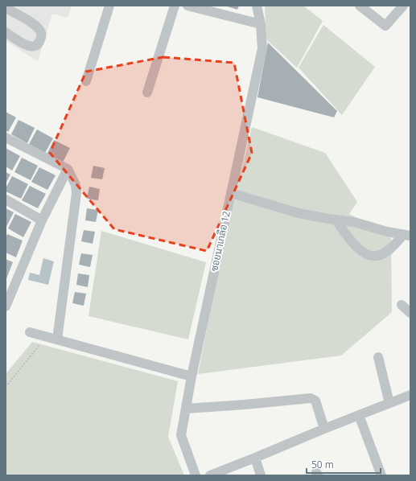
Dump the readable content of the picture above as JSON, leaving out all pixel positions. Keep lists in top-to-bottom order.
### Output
{
  "streets": {
    "street": ["ซอยนาเกลือ 12"]
  },
  "scale_bar": "50 m"
}
